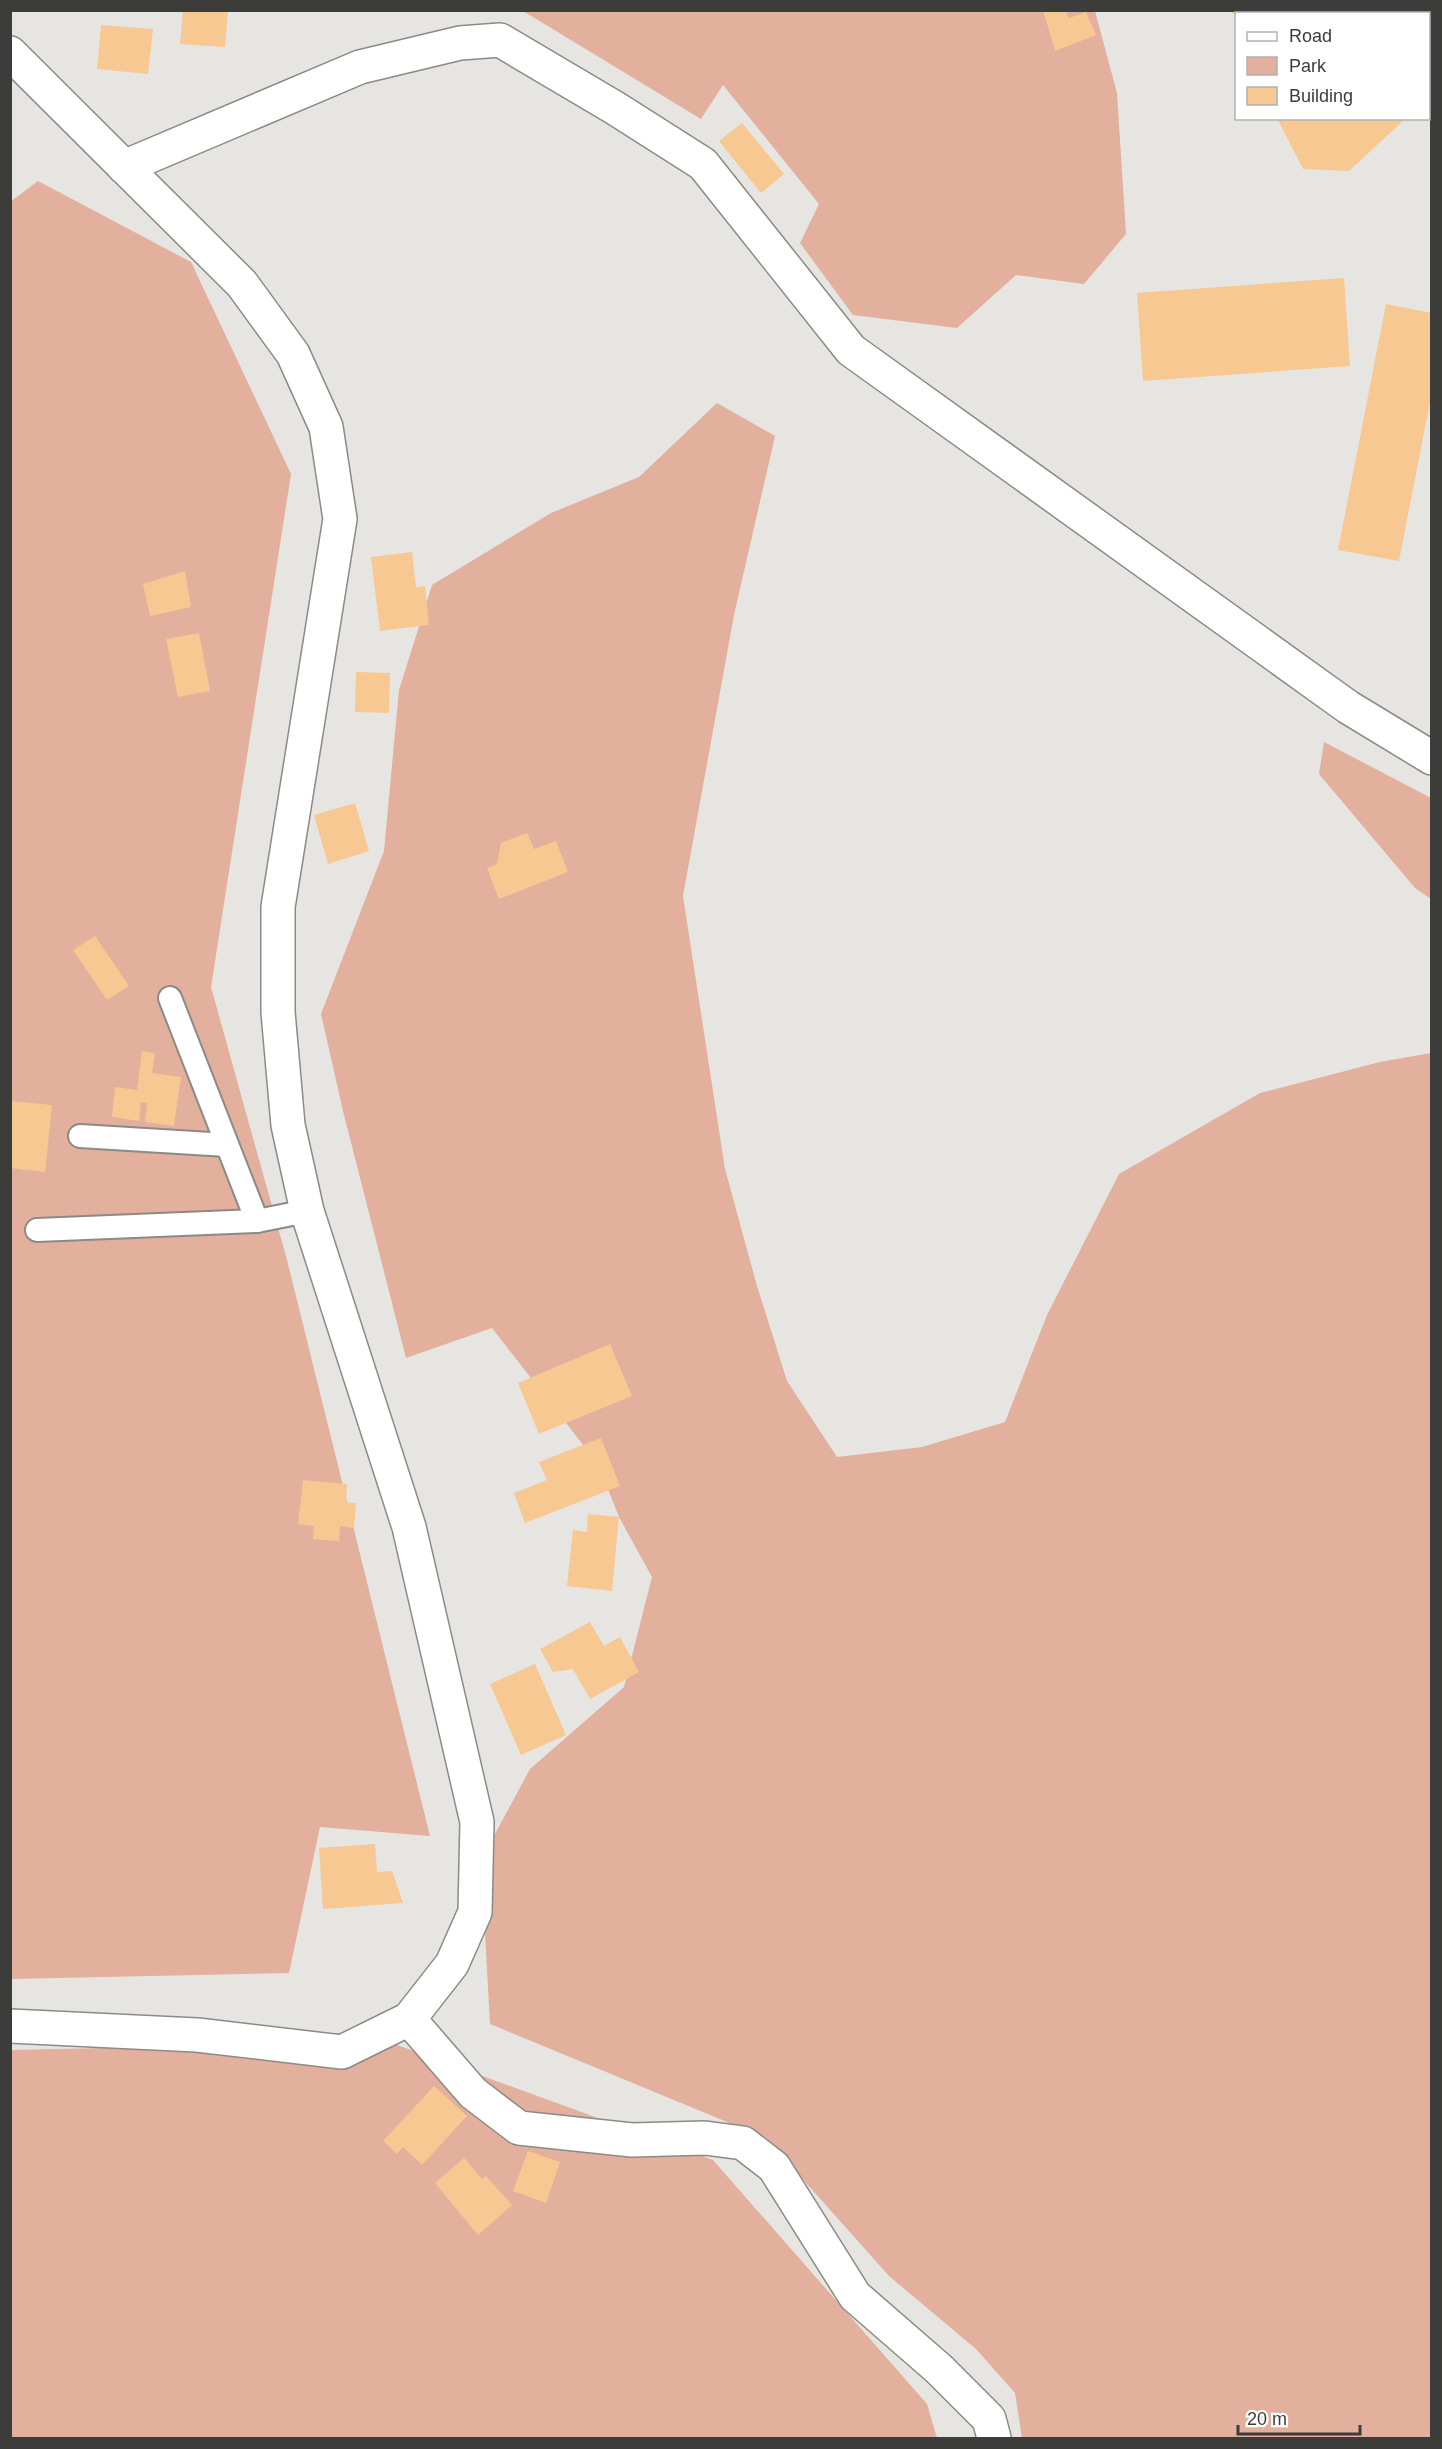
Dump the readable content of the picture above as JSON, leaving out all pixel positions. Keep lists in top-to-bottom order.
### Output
{
  "legend": ["Road", "Park", "Building"],
  "scale_bar": "20 m"
}
